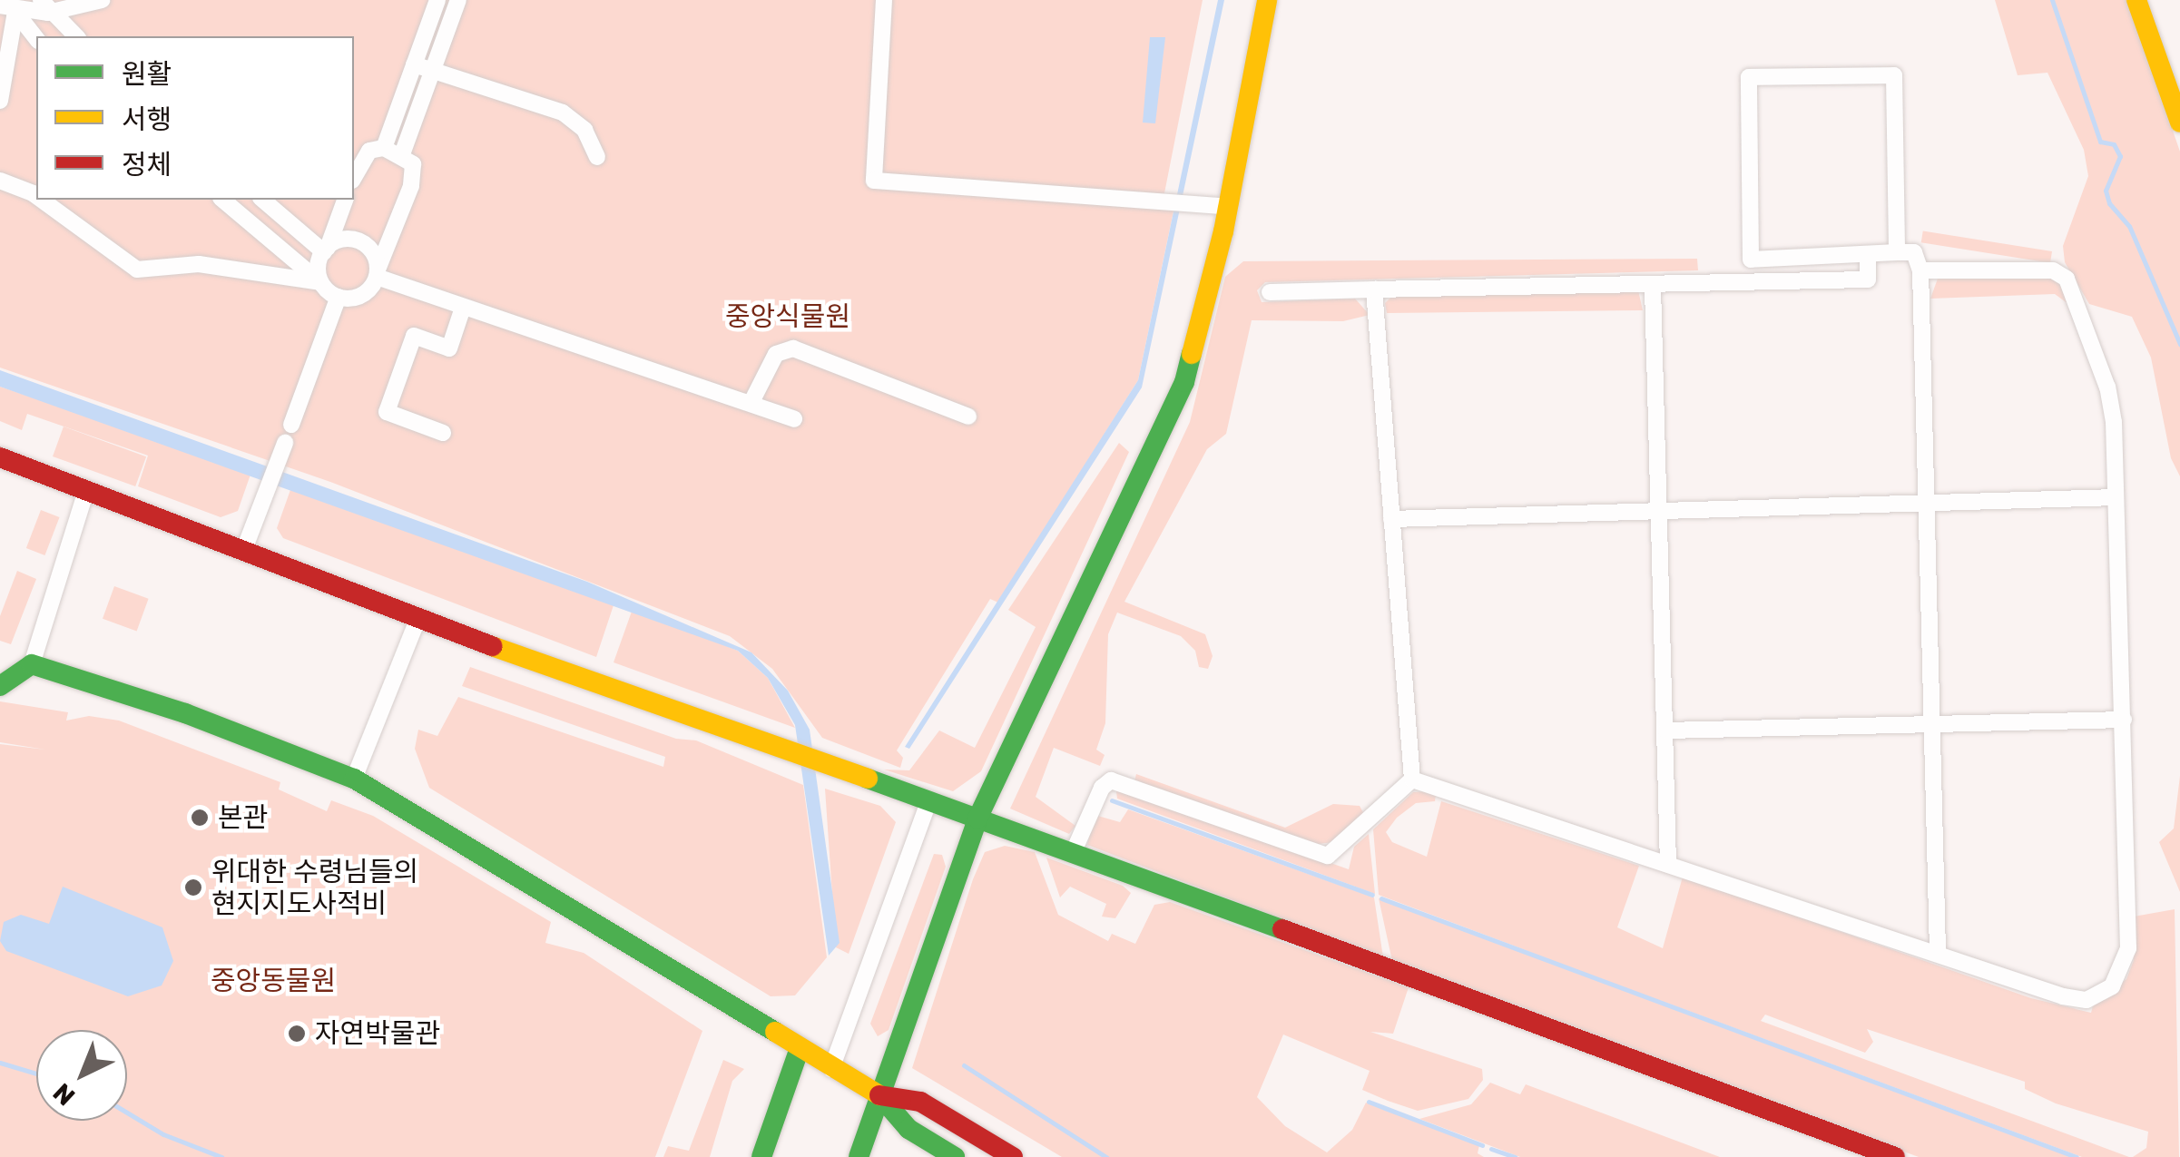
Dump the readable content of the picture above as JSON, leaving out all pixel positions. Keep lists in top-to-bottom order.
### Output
{
  "parks": ["중앙식물원", "중앙동물원"],
  "places": ["본관", "위대한 수령님들의 현지지도사적비", "자연박물관"],
  "legend": ["원활", "서행", "정체"],
  "north": "bottom left"
}
